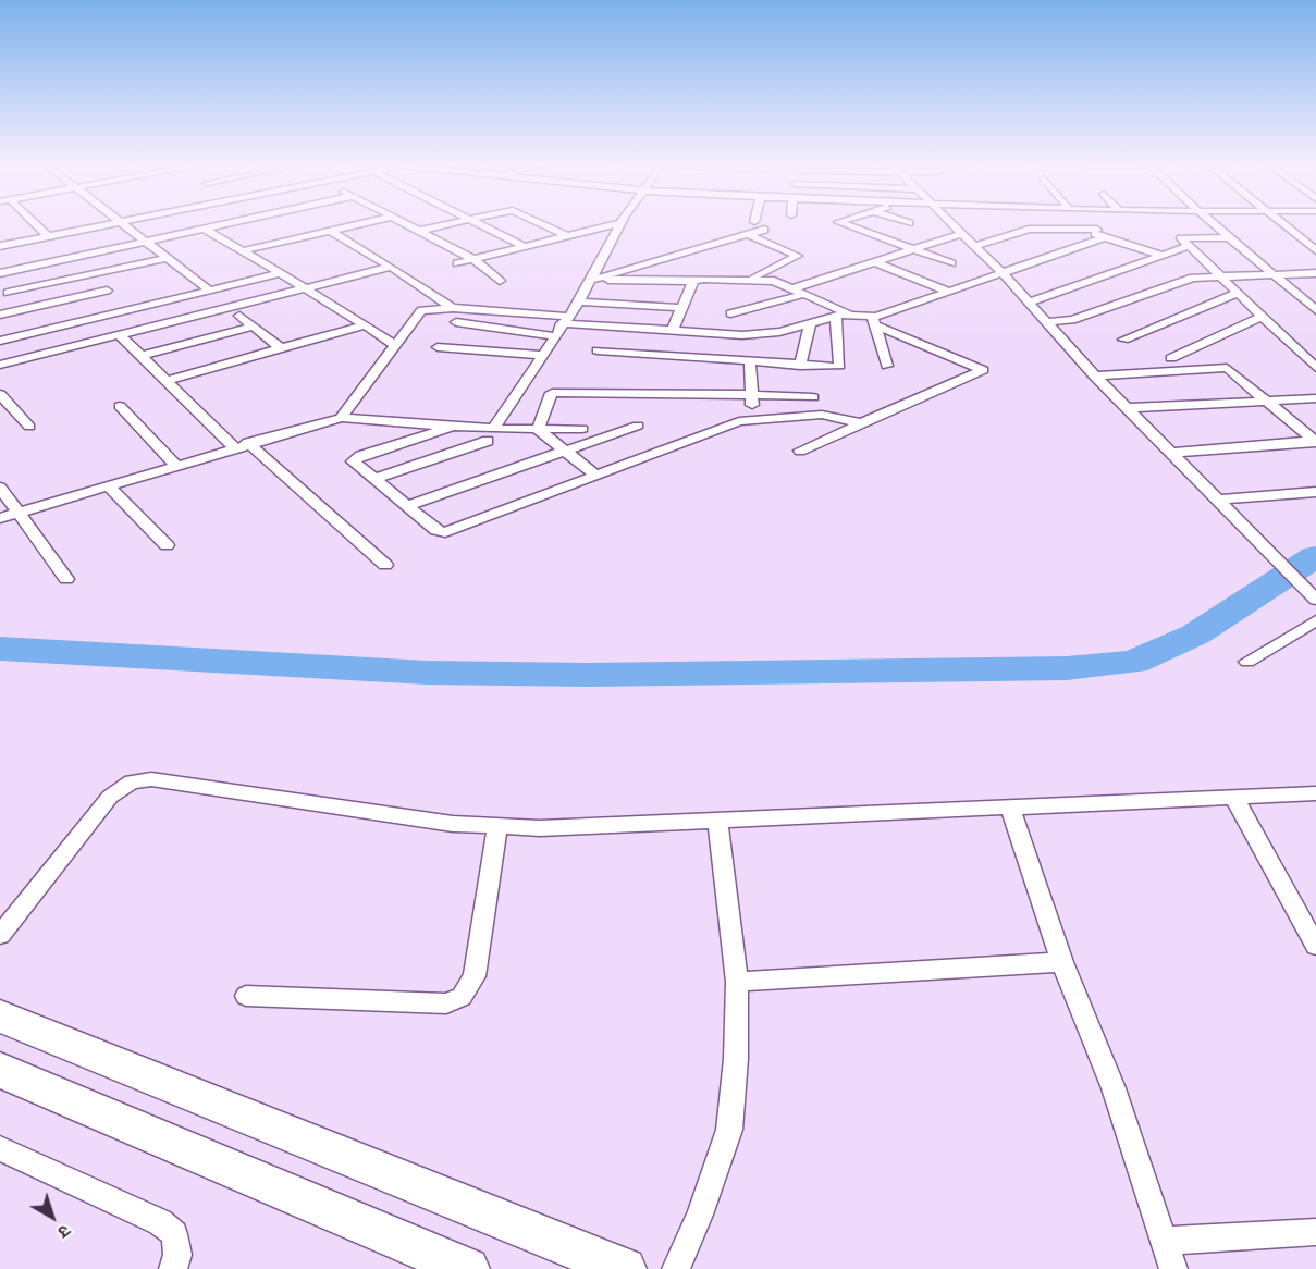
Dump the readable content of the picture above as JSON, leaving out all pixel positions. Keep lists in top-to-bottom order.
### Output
{
  "north": "bottom right"
}
